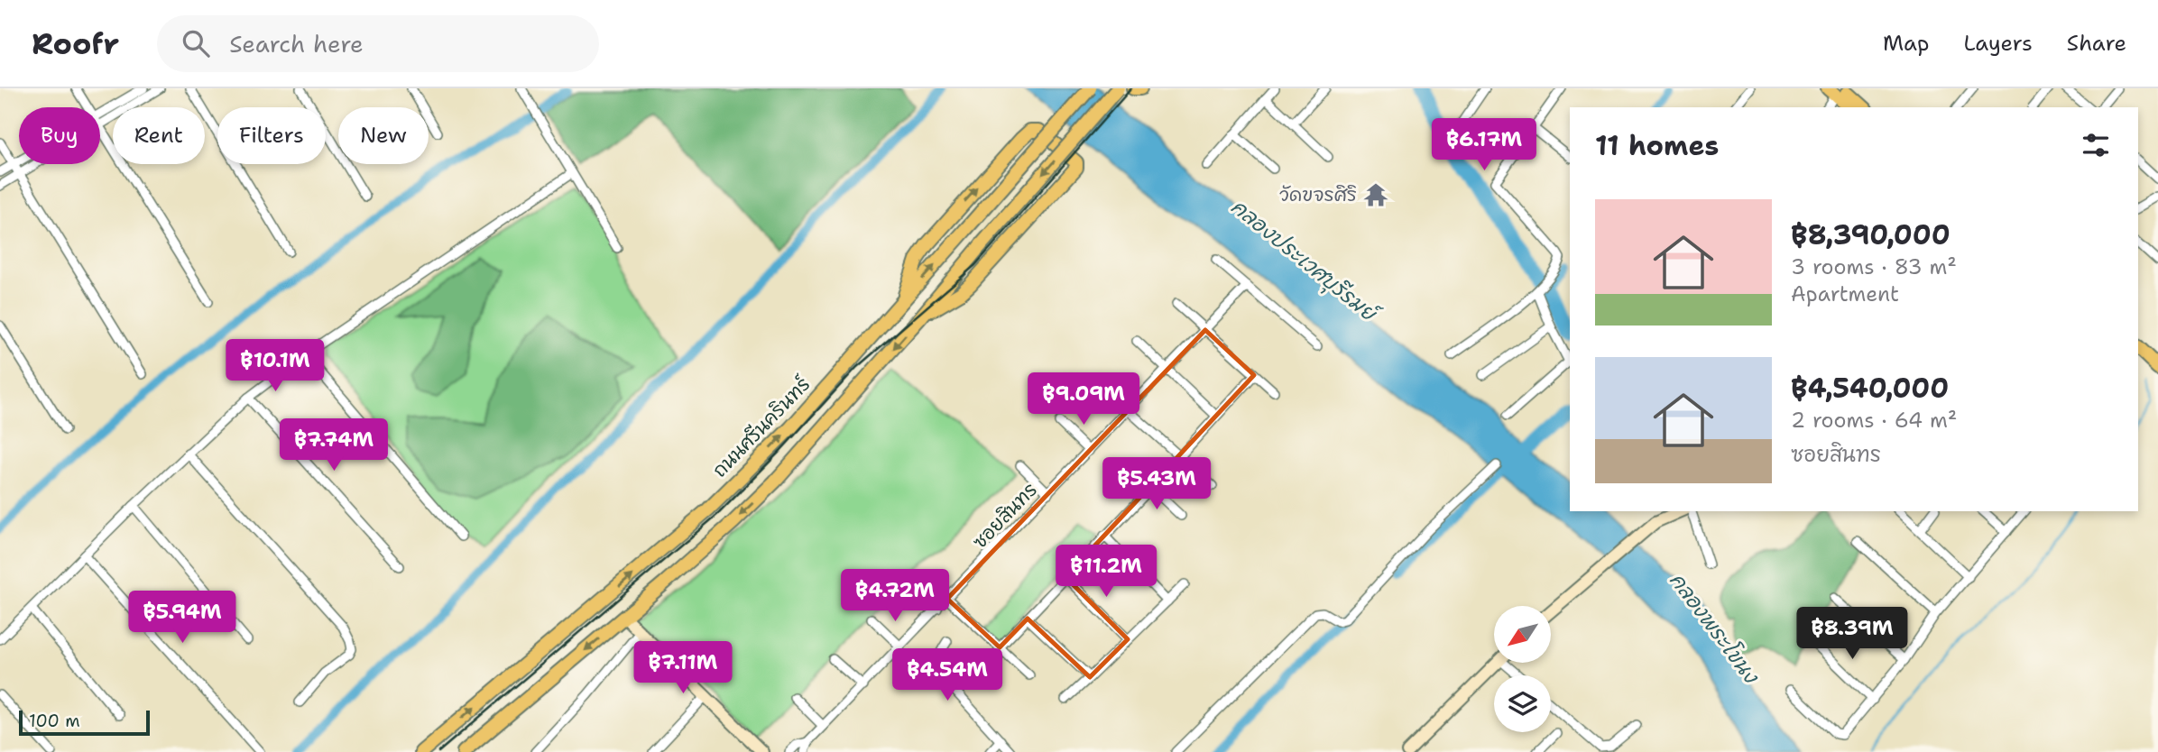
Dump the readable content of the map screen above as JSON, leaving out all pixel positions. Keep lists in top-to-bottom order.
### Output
{
  "streets": {
    "main road": ["ถนนศรีนครินทร์"],
    "street": ["ซอยสินทร"]
  },
  "water": ["คลองประเวศบุรีรมย์", "คลองพระโขนง"],
  "places": {
    "temple": ["วัดขจรศิริ"]
  },
  "scale_bar": "100 m",
  "north": "bottom left",
  "page": {
    "header": "Roofr",
    "search": "Search here",
    "nav": ["Map", "Layers", "Share"],
    "chip": [
      "Buy",
      "Rent",
      "Filters",
      "New"
    ],
    "heading": "11 homes",
    "price": [
      "฿6.17M",
      "฿10.1M",
      "฿9.09M",
      "฿7.74M",
      "฿5.43M",
      "฿11.2M",
      "฿4.72M",
      "฿5.94M",
      "฿8.39M",
      "฿7.11M",
      "฿4.54M"
    ],
    "list": [
      {
        "name": "฿8,390,000",
        "note": "3 rooms · 83 m² · Apartment"
      },
      {
        "name": "฿4,540,000",
        "note": "2 rooms · 64 m² · ซอยสินทร"
      }
    ],
    "scale": "100 m"
  }
}
